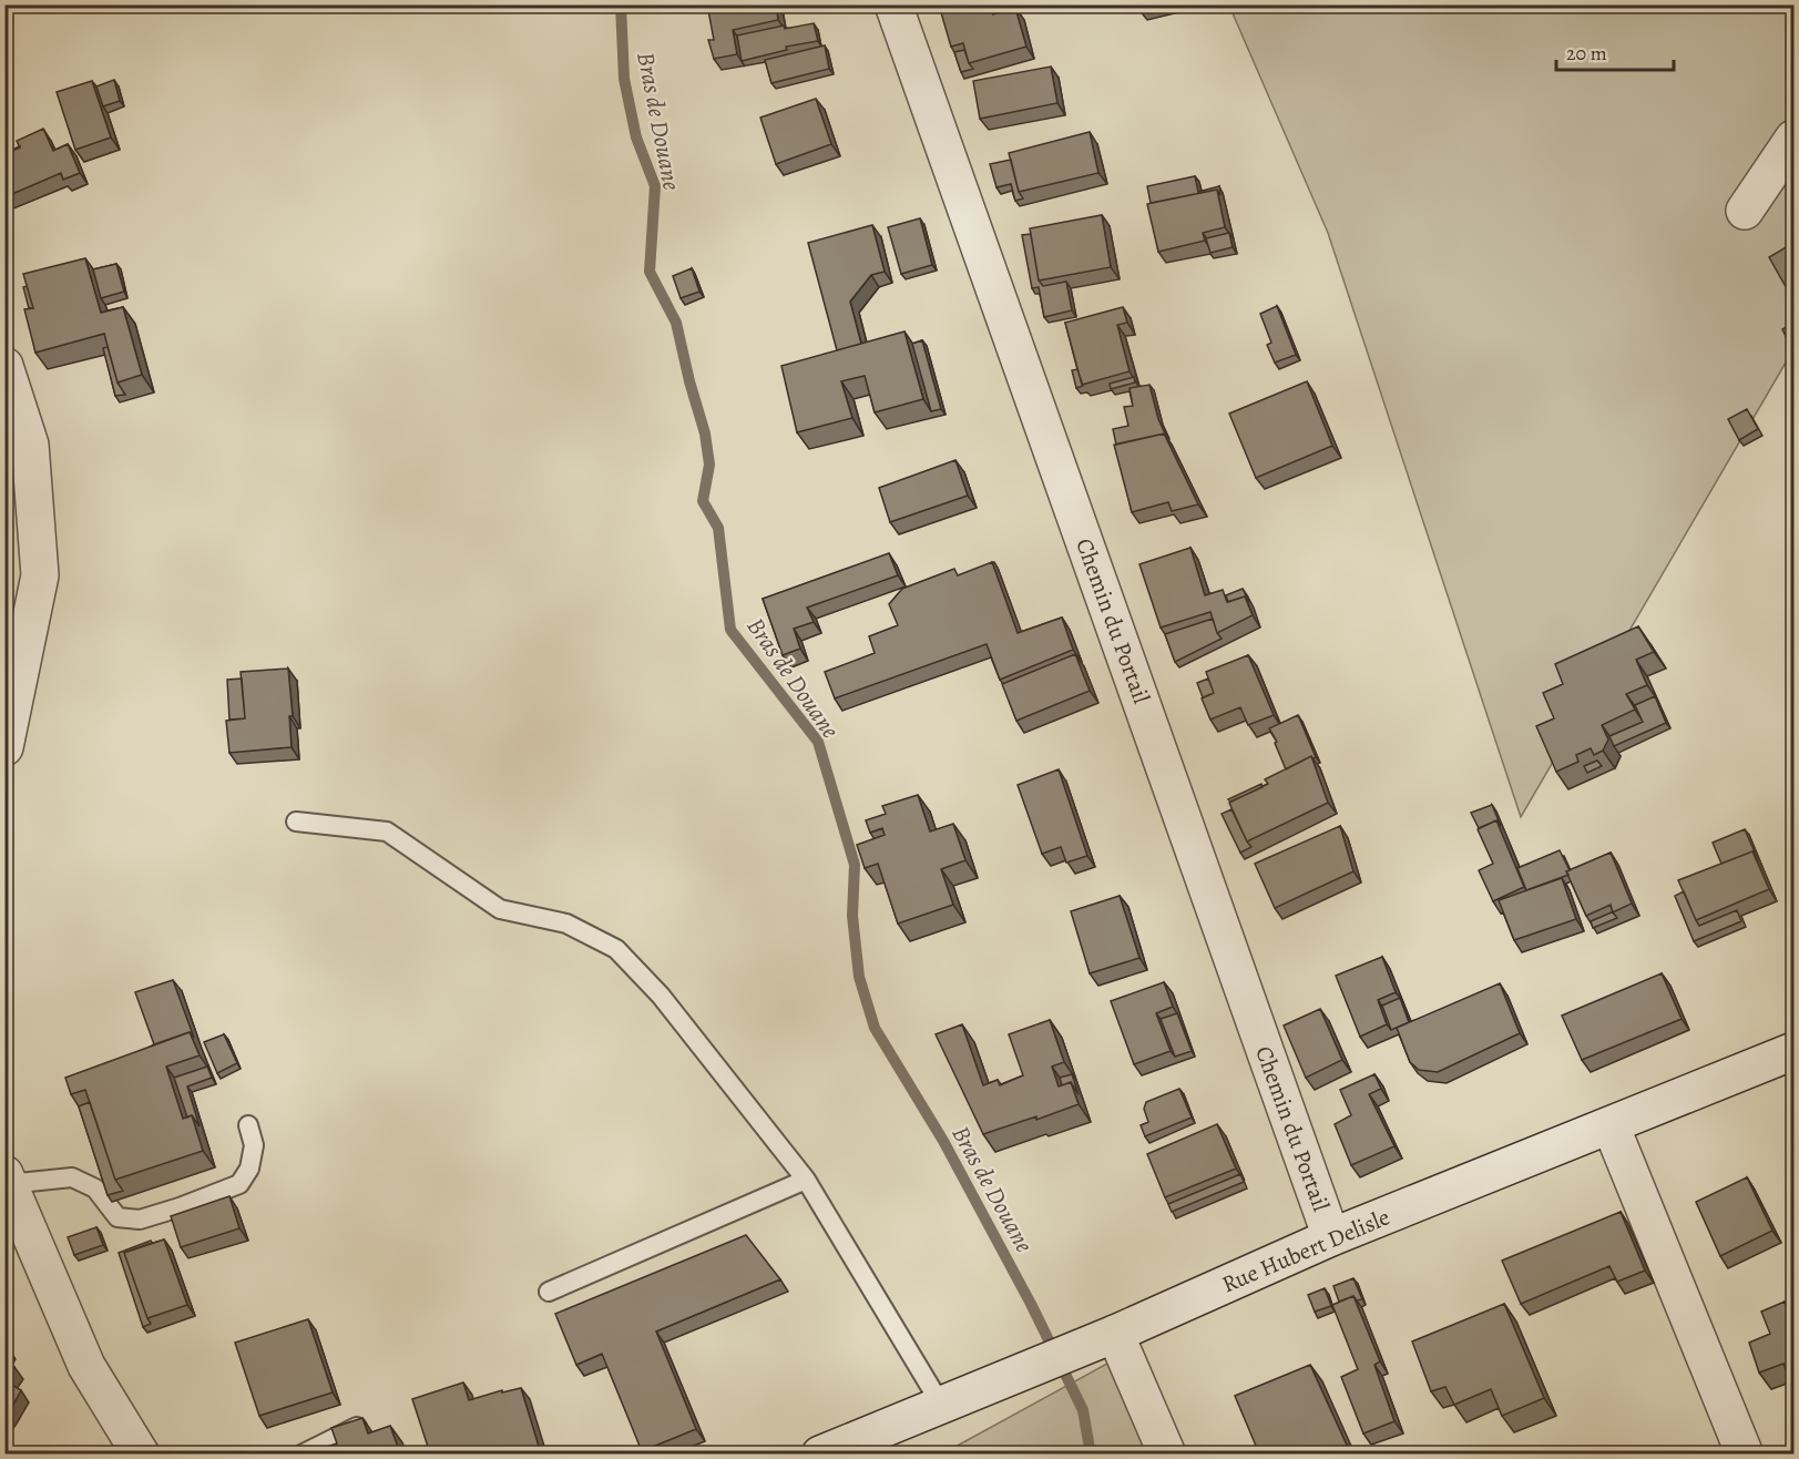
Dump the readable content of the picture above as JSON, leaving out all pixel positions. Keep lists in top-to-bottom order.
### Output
{
  "streets": {
    "street": ["Chemin du Portail", "Rue Hubert Delisle"]
  },
  "crossings": [
    ["Chemin du Portail", "Rue Hubert Delisle"]
  ],
  "water": ["Bras de Douane"],
  "scale_bar": "20 m"
}
